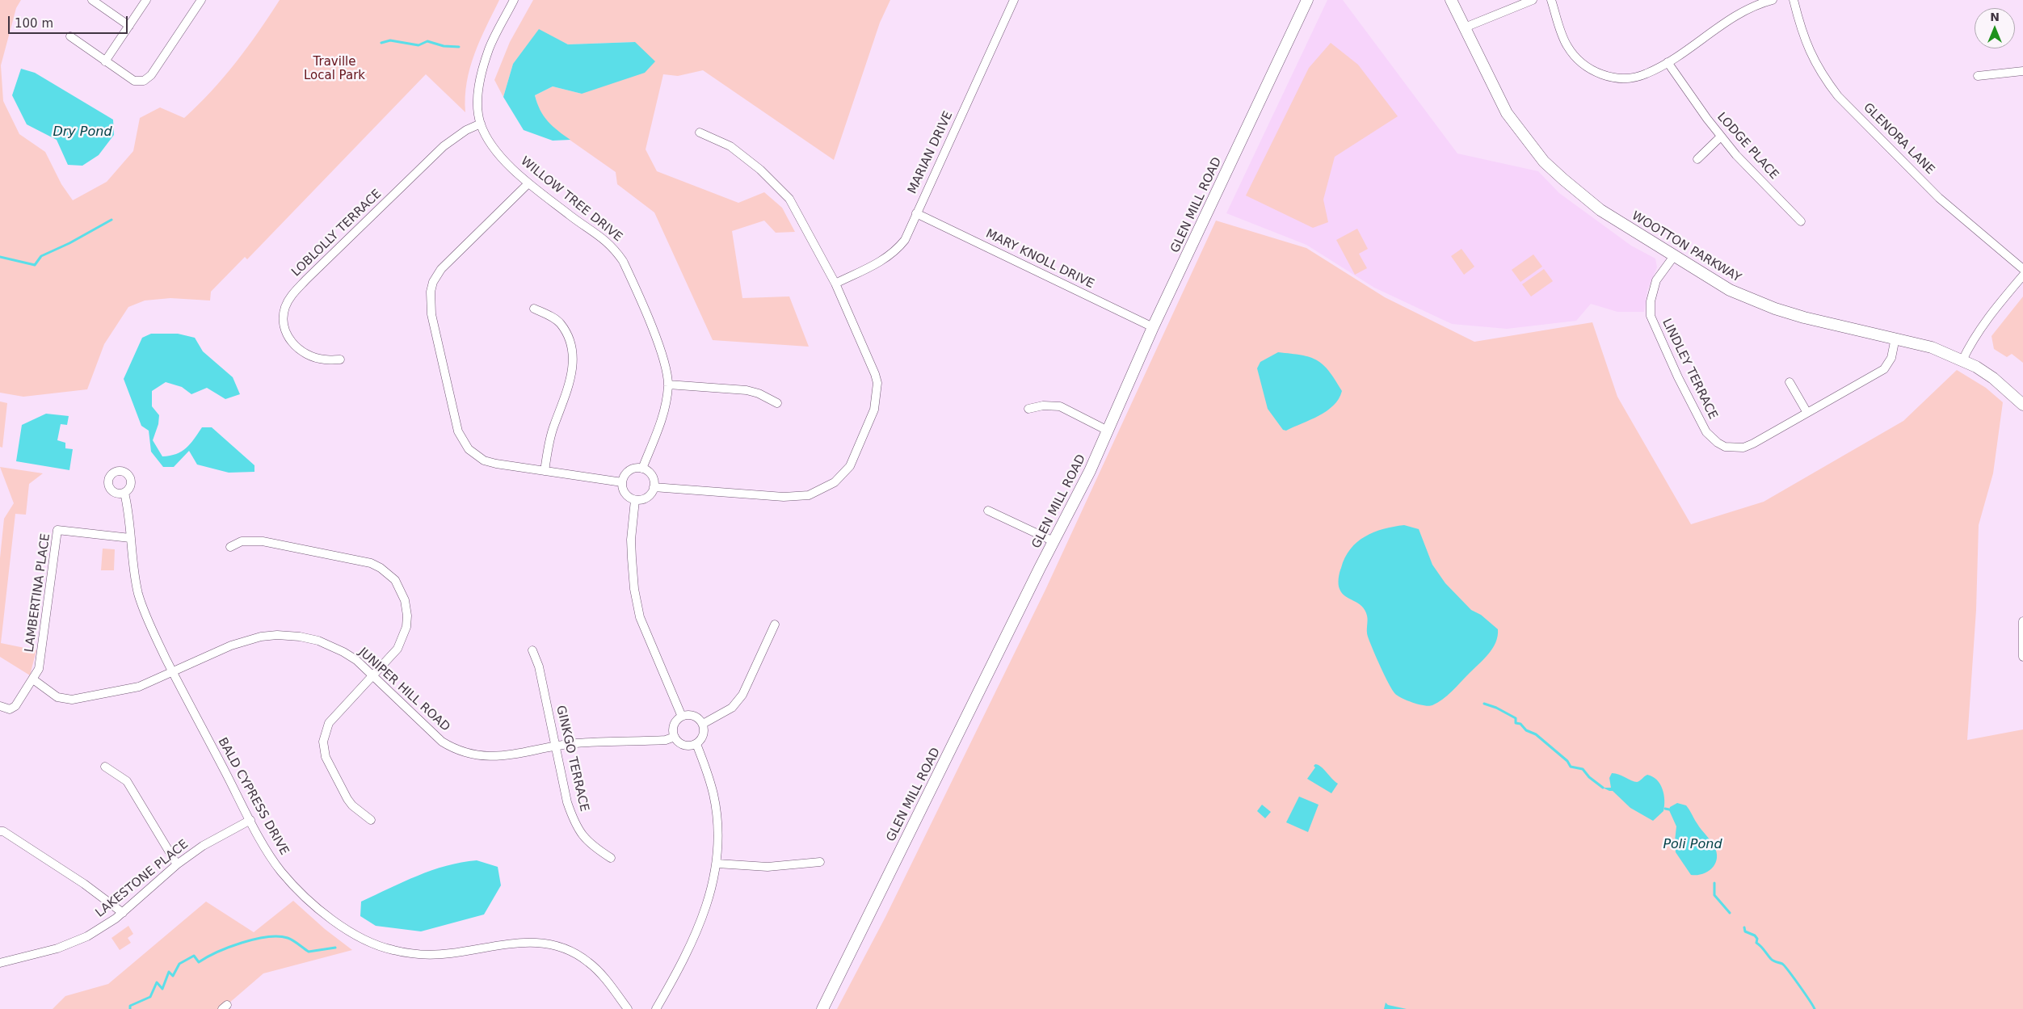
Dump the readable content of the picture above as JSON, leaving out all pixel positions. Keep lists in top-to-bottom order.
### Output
{
  "streets": {
    "main road": ["GLEN MILL ROAD", "WOOTTON PARKWAY"],
    "street": [
      "GLENORA LANE",
      "LODGE PLACE",
      "MARIAN DRIVE",
      "WILLOW TREE DRIVE",
      "LOBLOLLY TERRACE",
      "MARY KNOLL DRIVE",
      "LINDLEY TERRACE",
      "LAMBERTINA PLACE",
      "JUNIPER HILL ROAD",
      "GINKGO TERRACE",
      "BALD CYPRESS DRIVE",
      "LAKESTONE PLACE"
    ]
  },
  "crossings": [
    ["MARIAN DRIVE", "MARY KNOLL DRIVE"],
    ["WILLOW TREE DRIVE", "LOBLOLLY TERRACE"],
    ["GLEN MILL ROAD", "MARY KNOLL DRIVE"],
    ["WOOTTON PARKWAY", "LINDLEY TERRACE"],
    ["LAMBERTINA PLACE", "JUNIPER HILL ROAD"],
    ["LAMBERTINA PLACE", "BALD CYPRESS DRIVE"],
    ["JUNIPER HILL ROAD", "GINKGO TERRACE"],
    ["JUNIPER HILL ROAD", "BALD CYPRESS DRIVE"],
    ["BALD CYPRESS DRIVE", "LAKESTONE PLACE"]
  ],
  "water": ["Dry Pond", "Poli Pond"],
  "parks": ["Traville Local Park"],
  "scale_bar": "100 m",
  "north": "top"
}
